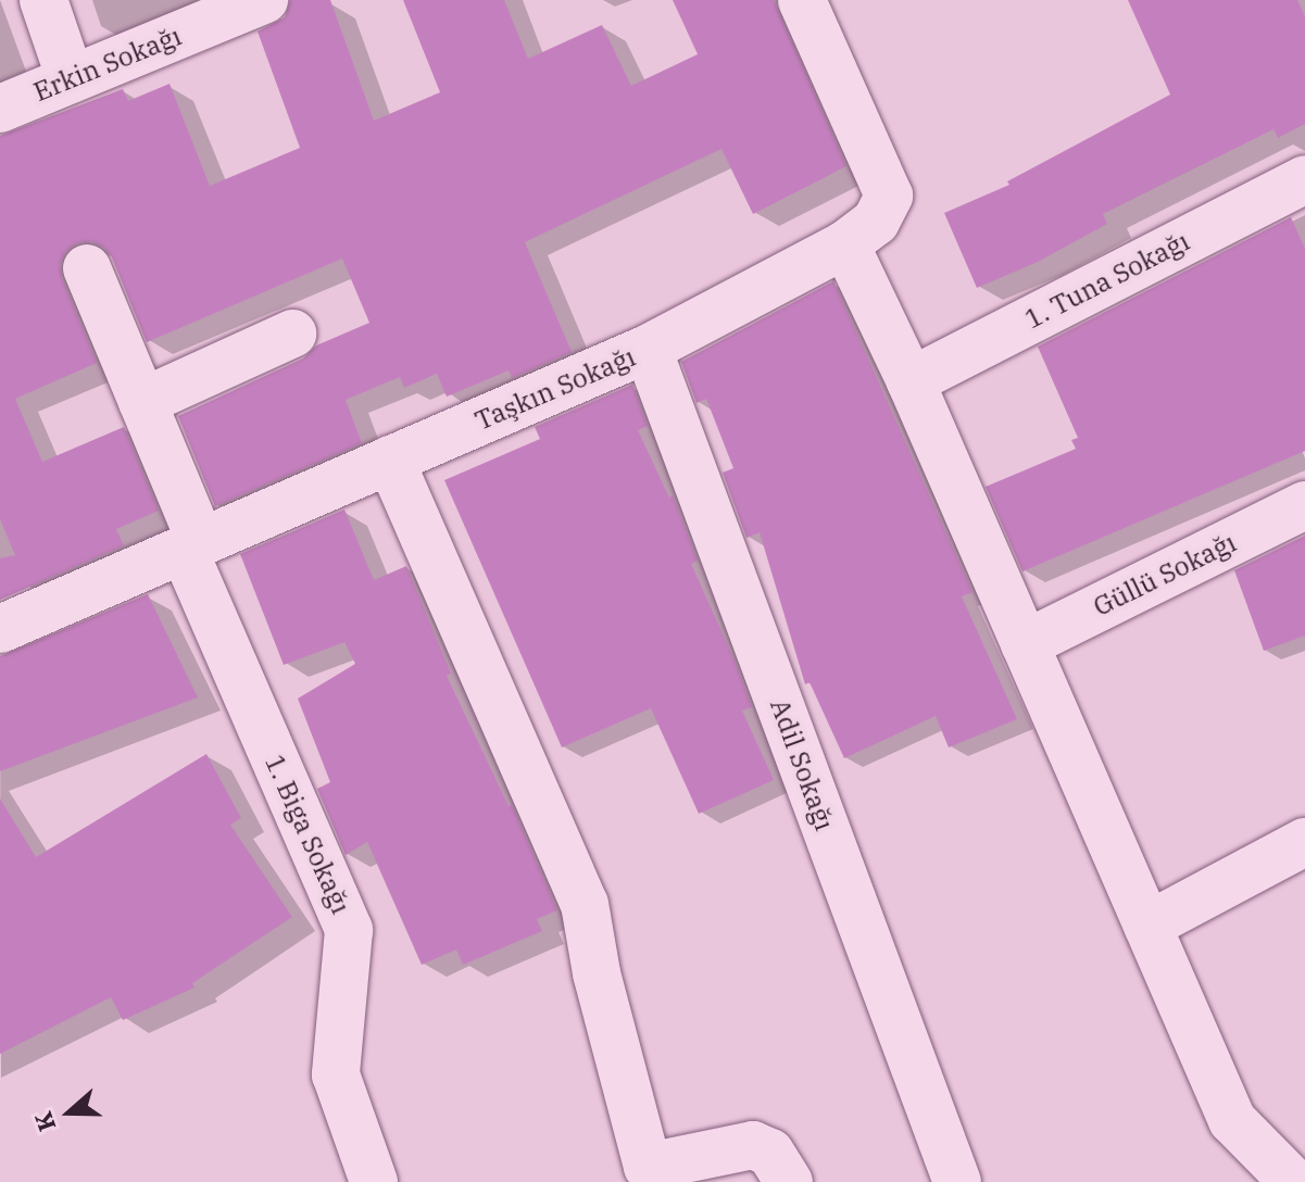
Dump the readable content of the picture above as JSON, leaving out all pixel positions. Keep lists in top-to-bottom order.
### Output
{
  "streets": {
    "street": [
      "Erkin Sokağı",
      "1. Tuna Sokağı",
      "Taşkın Sokağı",
      "Güllü Sokağı",
      "Adil Sokağı",
      "1. Biga Sokağı"
    ]
  },
  "crossings": [
    ["Taşkın Sokağı", "Adil Sokağı"],
    ["Taşkın Sokağı", "1. Biga Sokağı"]
  ],
  "north": "left"
}
